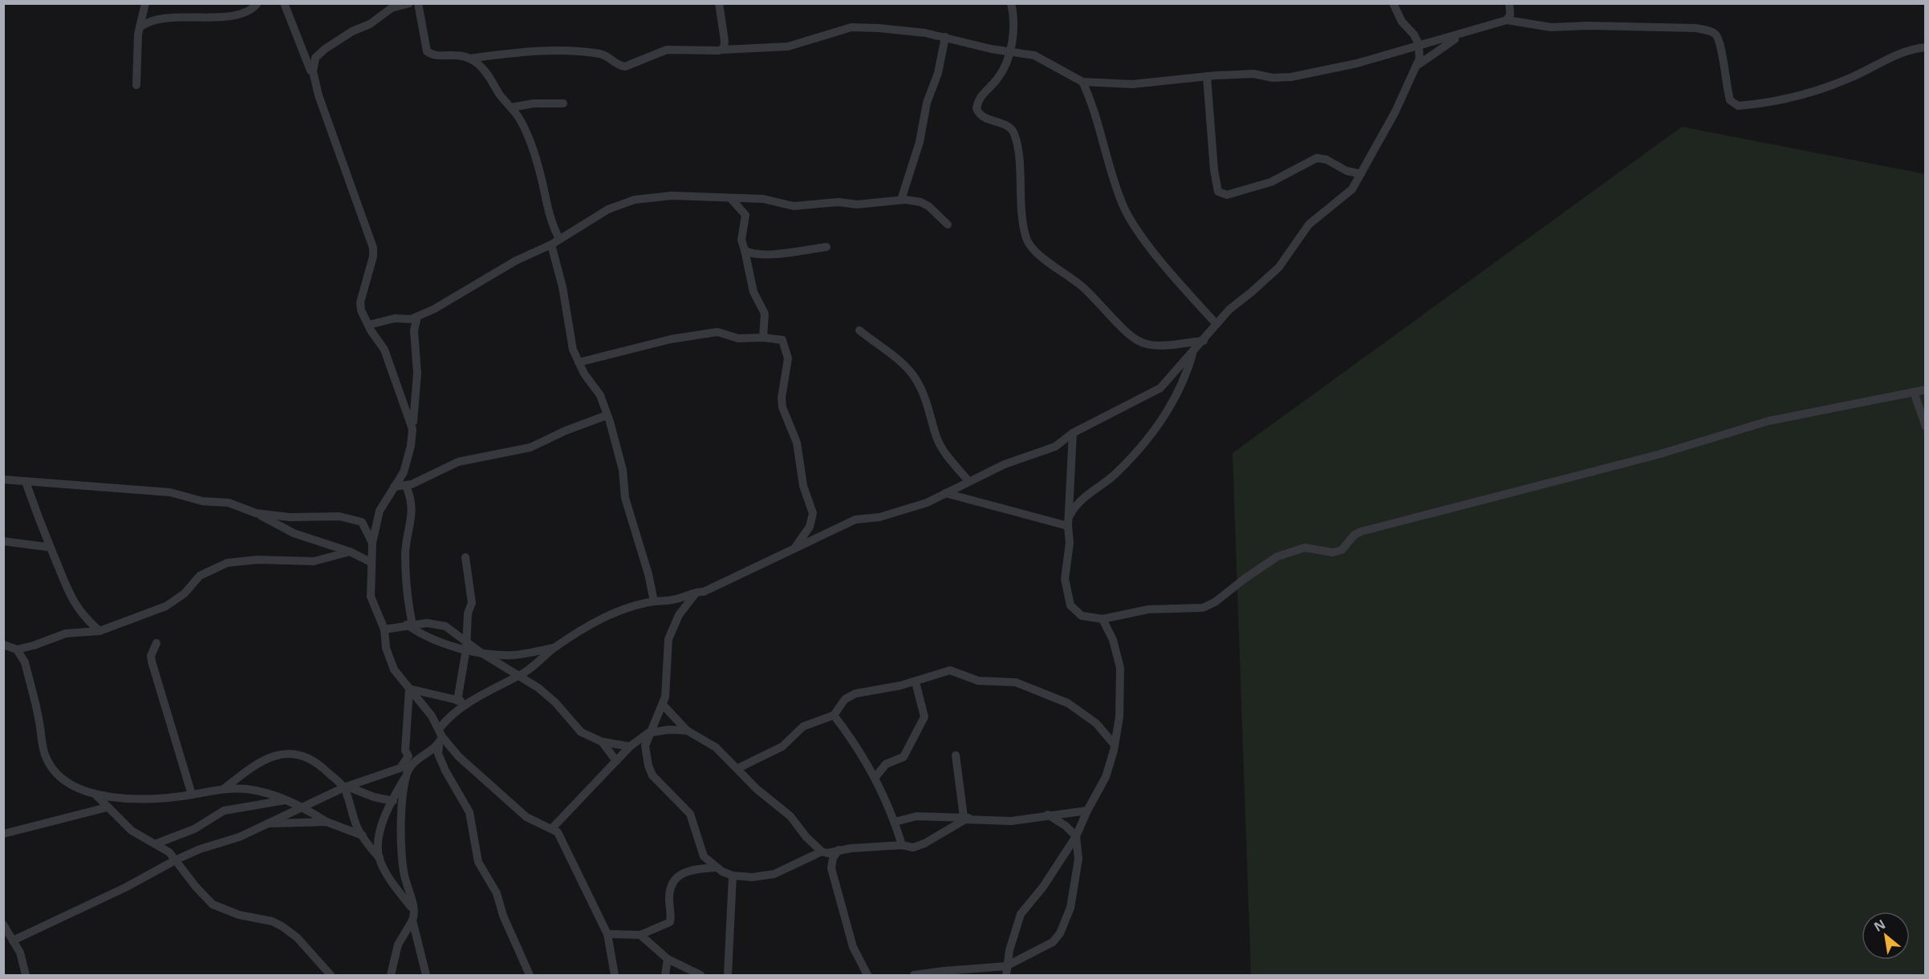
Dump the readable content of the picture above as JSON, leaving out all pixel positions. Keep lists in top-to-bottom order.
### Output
{
  "north": "top left"
}
